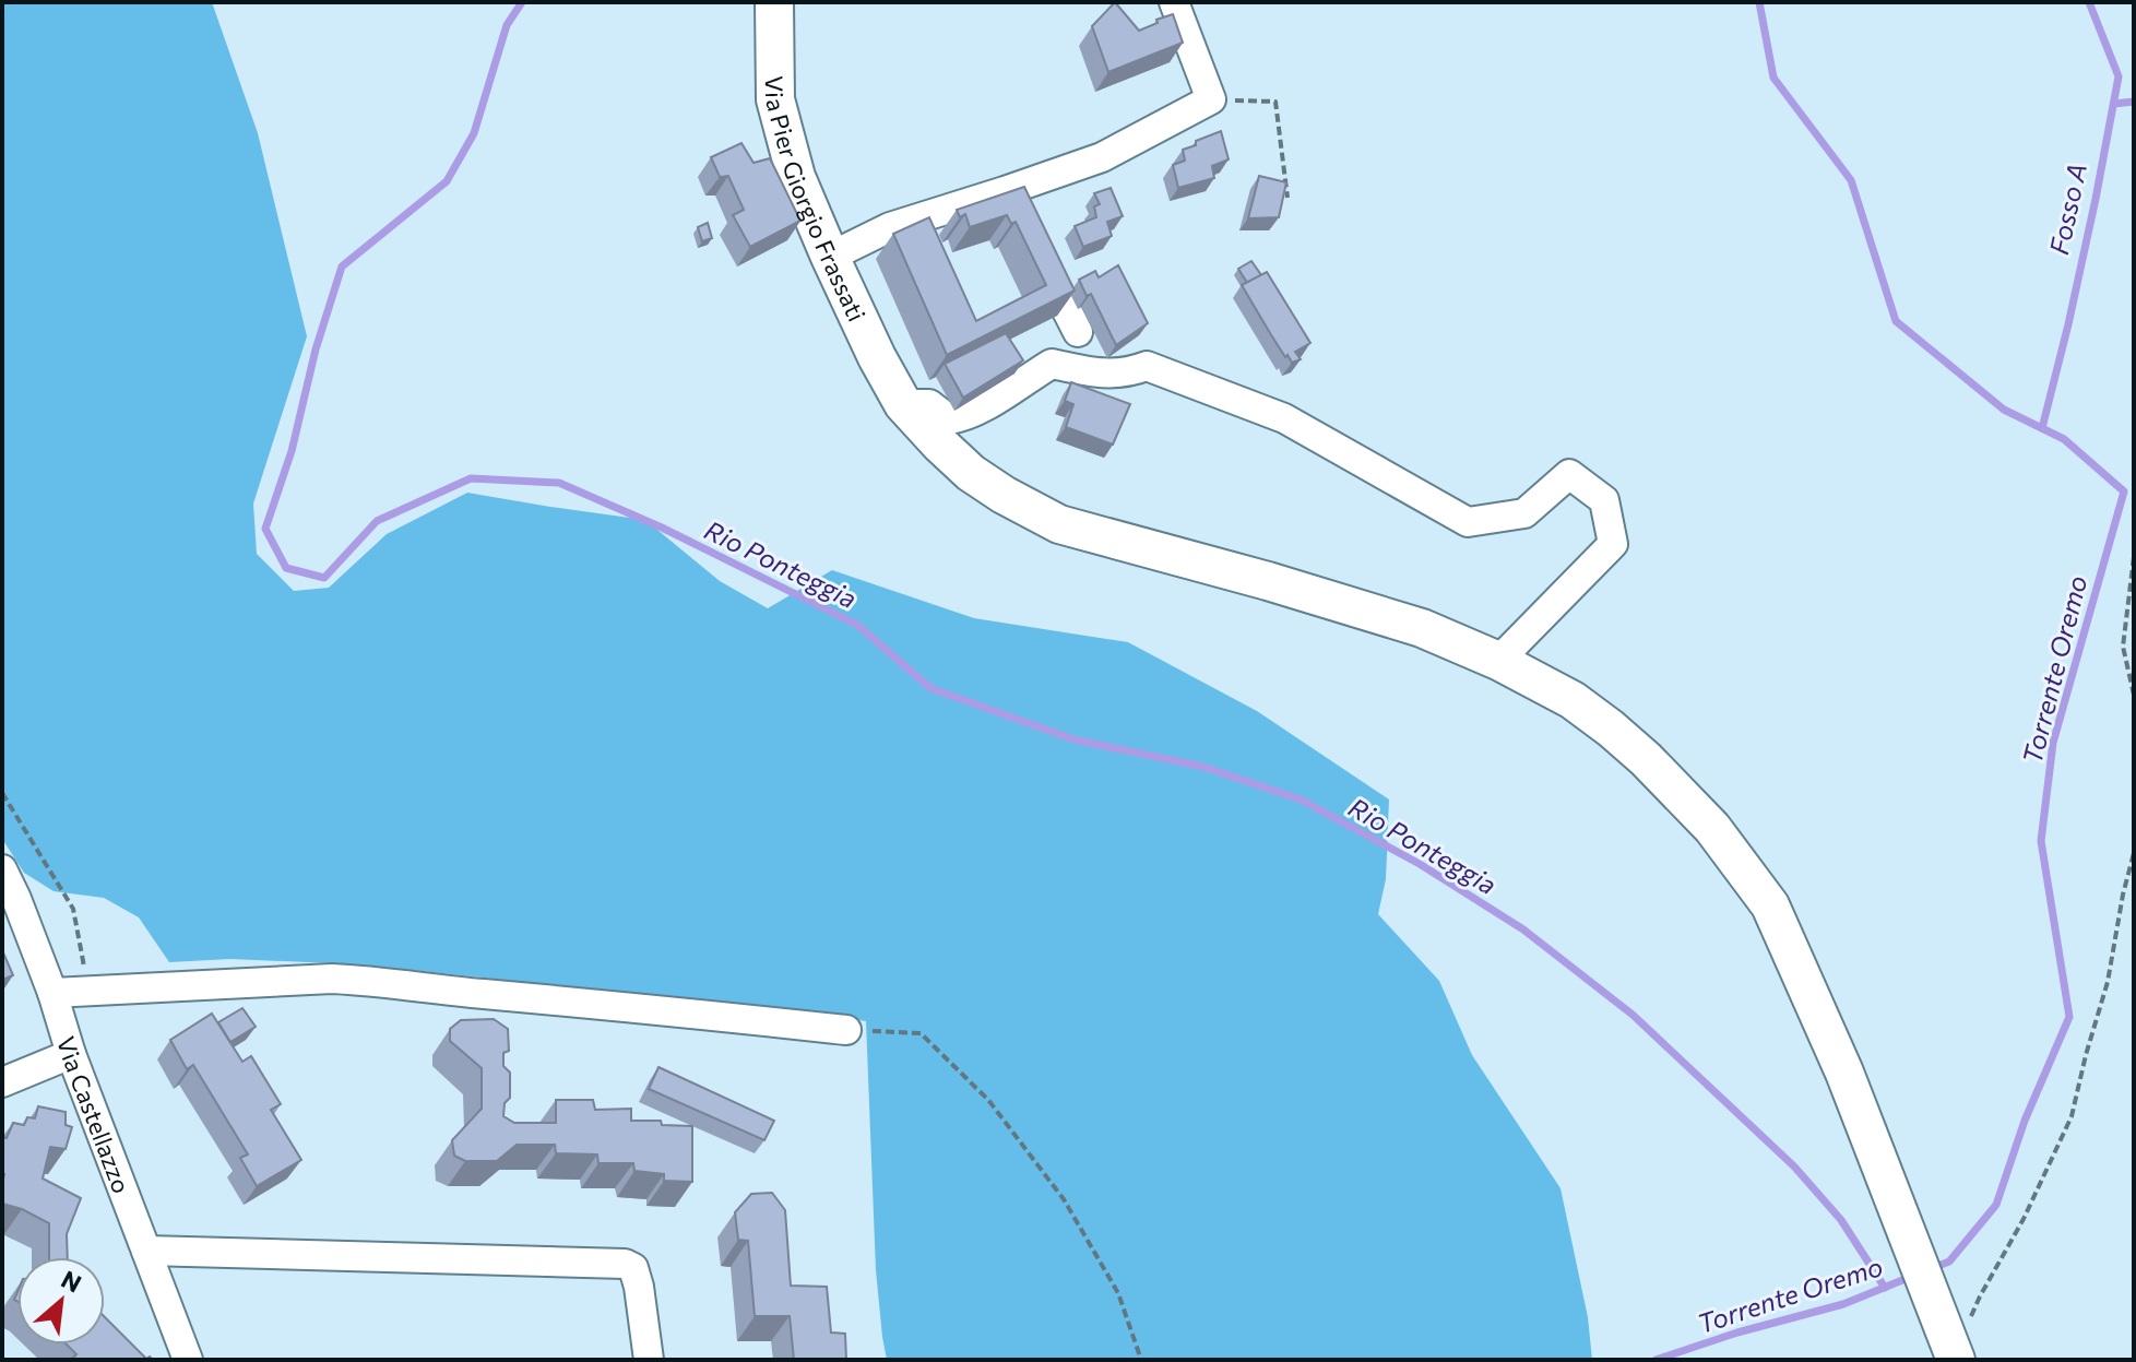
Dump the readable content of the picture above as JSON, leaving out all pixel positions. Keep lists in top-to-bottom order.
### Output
{
  "streets": {
    "street": ["Via Pier Giorgio Frassati", "Via Castellazzo"]
  },
  "water": ["Fosso A", "Rio Ponteggia", "Torrente Oremo"],
  "north": "top right"
}
